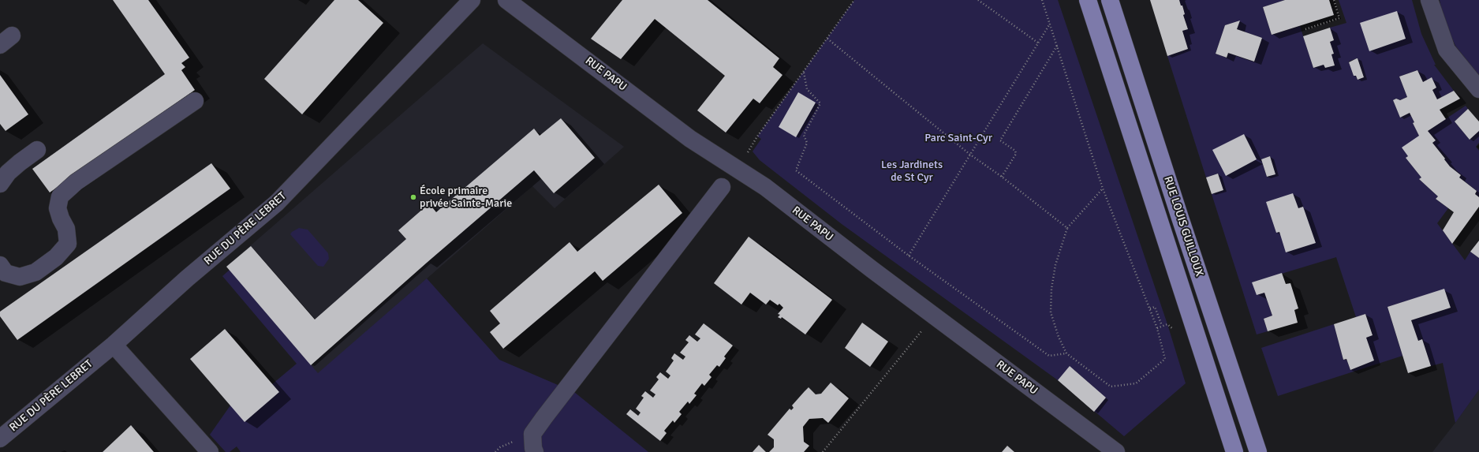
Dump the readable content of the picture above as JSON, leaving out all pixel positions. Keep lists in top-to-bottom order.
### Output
{
  "streets": {
    "main road": ["RUE LOUIS GUILLOUX"],
    "street": ["RUE PAPU", "RUE DU PÈRE LEBRET"]
  },
  "parks": ["Parc Saint-Cyr", "Les Jardinets de St Cyr"],
  "places": ["École primaire privée Sainte-Marie"]
}
